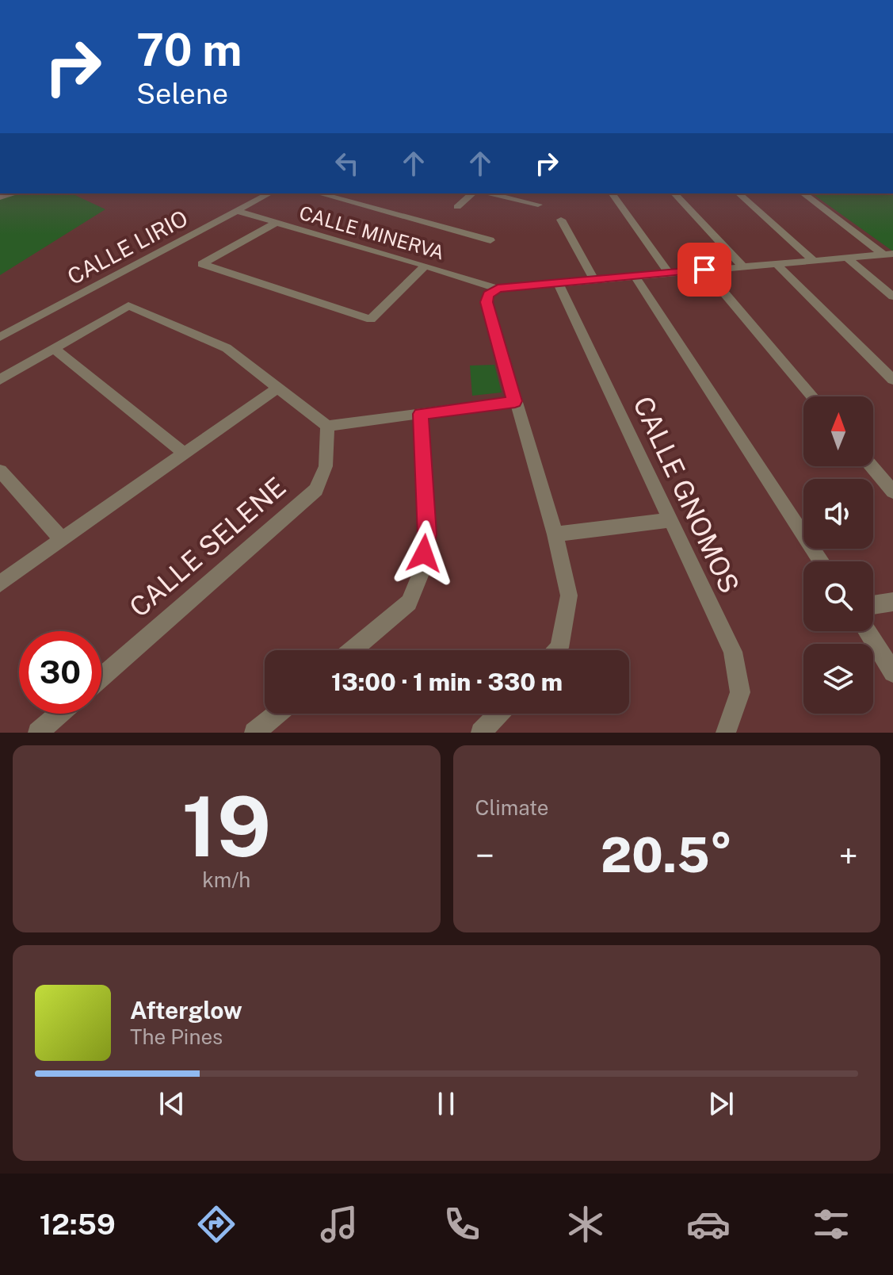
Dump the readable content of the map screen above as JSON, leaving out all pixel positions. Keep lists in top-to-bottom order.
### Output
{
  "streets": {
    "street": [
      "CALLE MINERVA",
      "CALLE LIRIO",
      "CALLE GNOMOS",
      "CALLE SELENE"
    ]
  },
  "crossings": [
    ["CALLE MINERVA", "CALLE LIRIO"]
  ],
  "north": "top",
  "page": {
    "turn": ["70 m", "Selene"],
    "limit": "30",
    "trip": "13:00 · 1 min · 330 m",
    "tile": [
      ["19", "km/h"],
      "Climate"
    ],
    "heat": ["−", "20.5°", "+"],
    "song": ["Afterglow", "The Pines"],
    "tabs": "12:59"
  }
}
